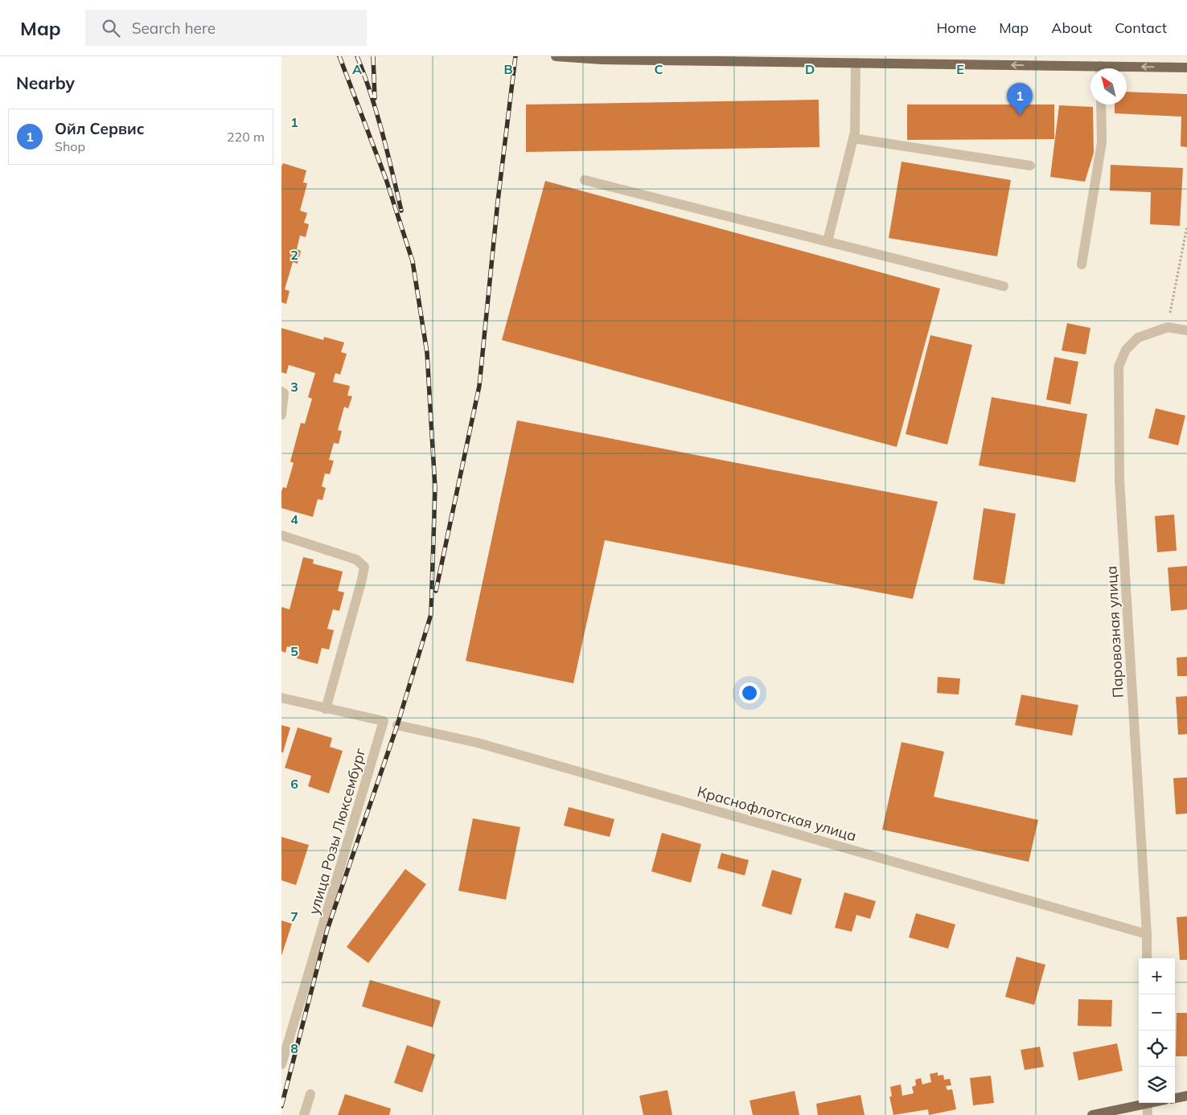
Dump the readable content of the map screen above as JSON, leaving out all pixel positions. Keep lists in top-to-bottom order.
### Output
{
  "streets": {
    "street": ["Паровозная улица", "Краснофлотская улица", "улица Розы Люксембург"]
  },
  "crossings": [
    ["Паровозная улица", "Краснофлотская улица"]
  ],
  "north": "top left",
  "page": {
    "header": "Map",
    "search": "Search here",
    "nav": [
      "Home",
      "Map",
      "About",
      "Contact"
    ],
    "heading": "Nearby",
    "pins": "1",
    "list": [
      {
        "mark": "1",
        "name": "Ойл Сервис",
        "note": "Shop",
        "value": "220 m"
      }
    ],
    "map_buttons": ["+", "−"]
  },
  "grid": {
    "columns": [
      "A",
      "B",
      "C",
      "D",
      "E"
    ],
    "rows": [
      "1",
      "2",
      "3",
      "4",
      "5",
      "6",
      "7",
      "8"
    ]
  }
}
